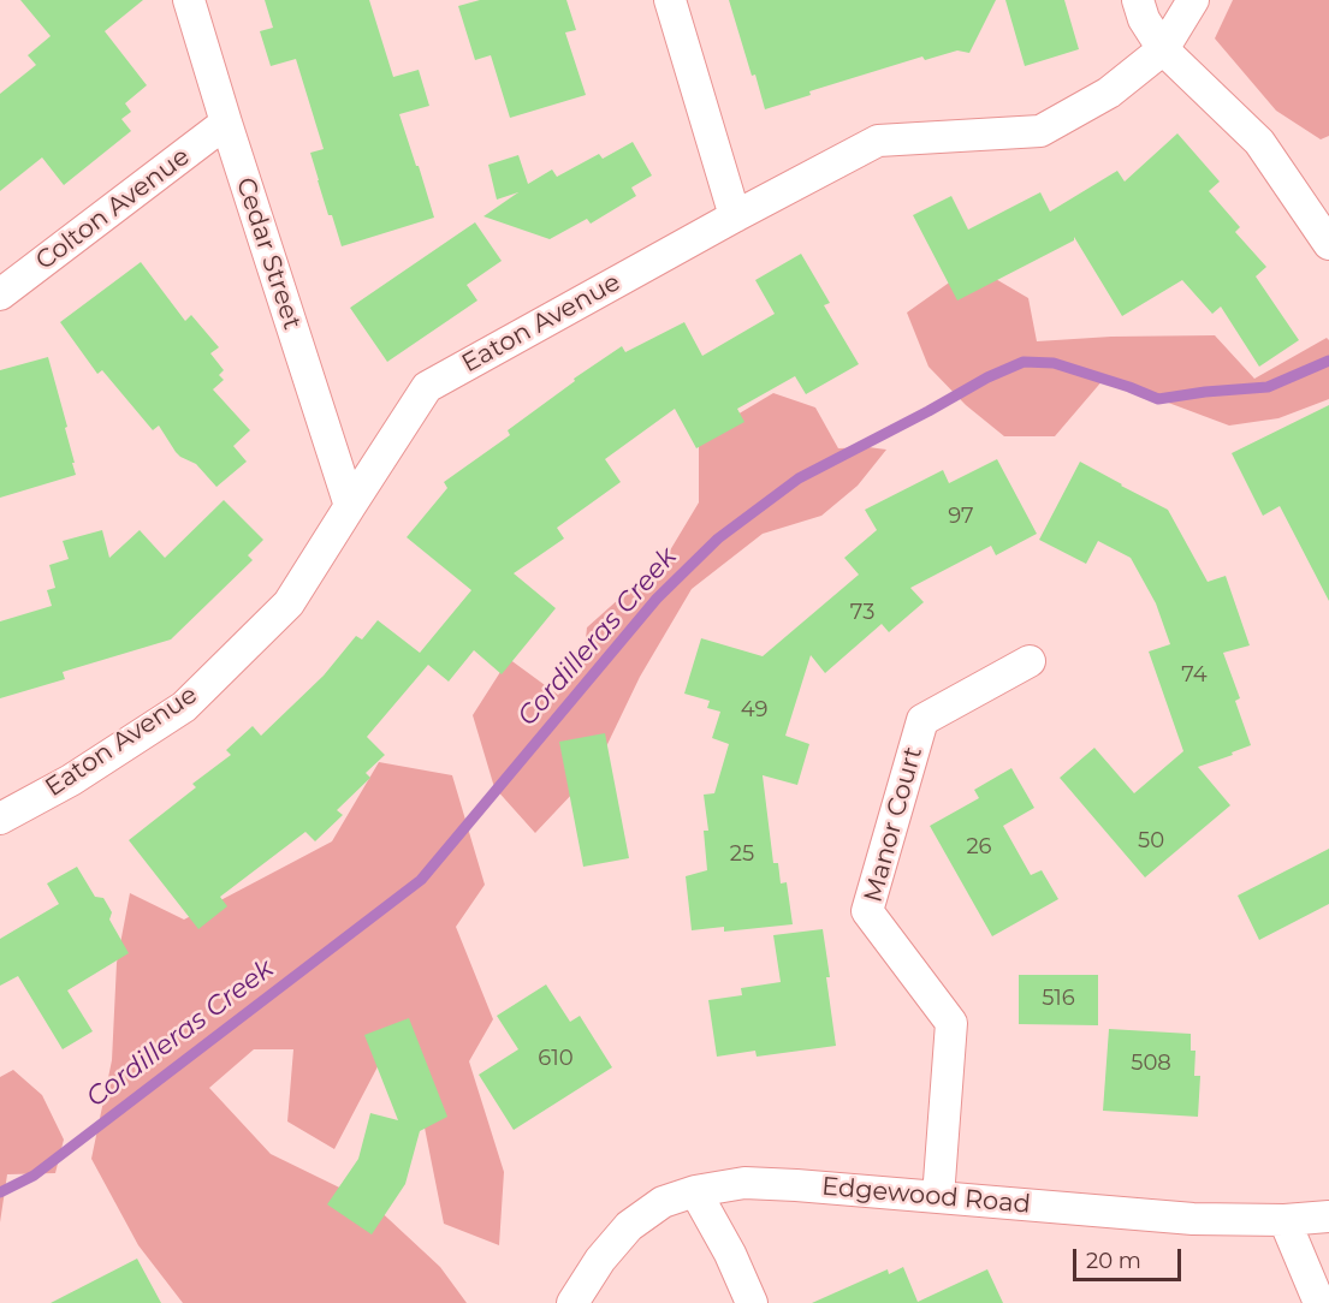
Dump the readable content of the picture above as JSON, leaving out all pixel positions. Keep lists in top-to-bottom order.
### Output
{
  "streets": {
    "street": [
      "Colton Avenue",
      "Cedar Street",
      "Eaton Avenue",
      "Manor Court",
      "Edgewood Road"
    ]
  },
  "crossings": [
    ["Colton Avenue", "Cedar Street"],
    ["Cedar Street", "Eaton Avenue"],
    ["Manor Court", "Edgewood Road"]
  ],
  "water": ["Cordilleras Creek"],
  "house_numbers": [
    "97",
    "73",
    "74",
    "49",
    "50",
    "26",
    "25",
    "516",
    "610",
    "508"
  ],
  "scale_bar": "20 m"
}
